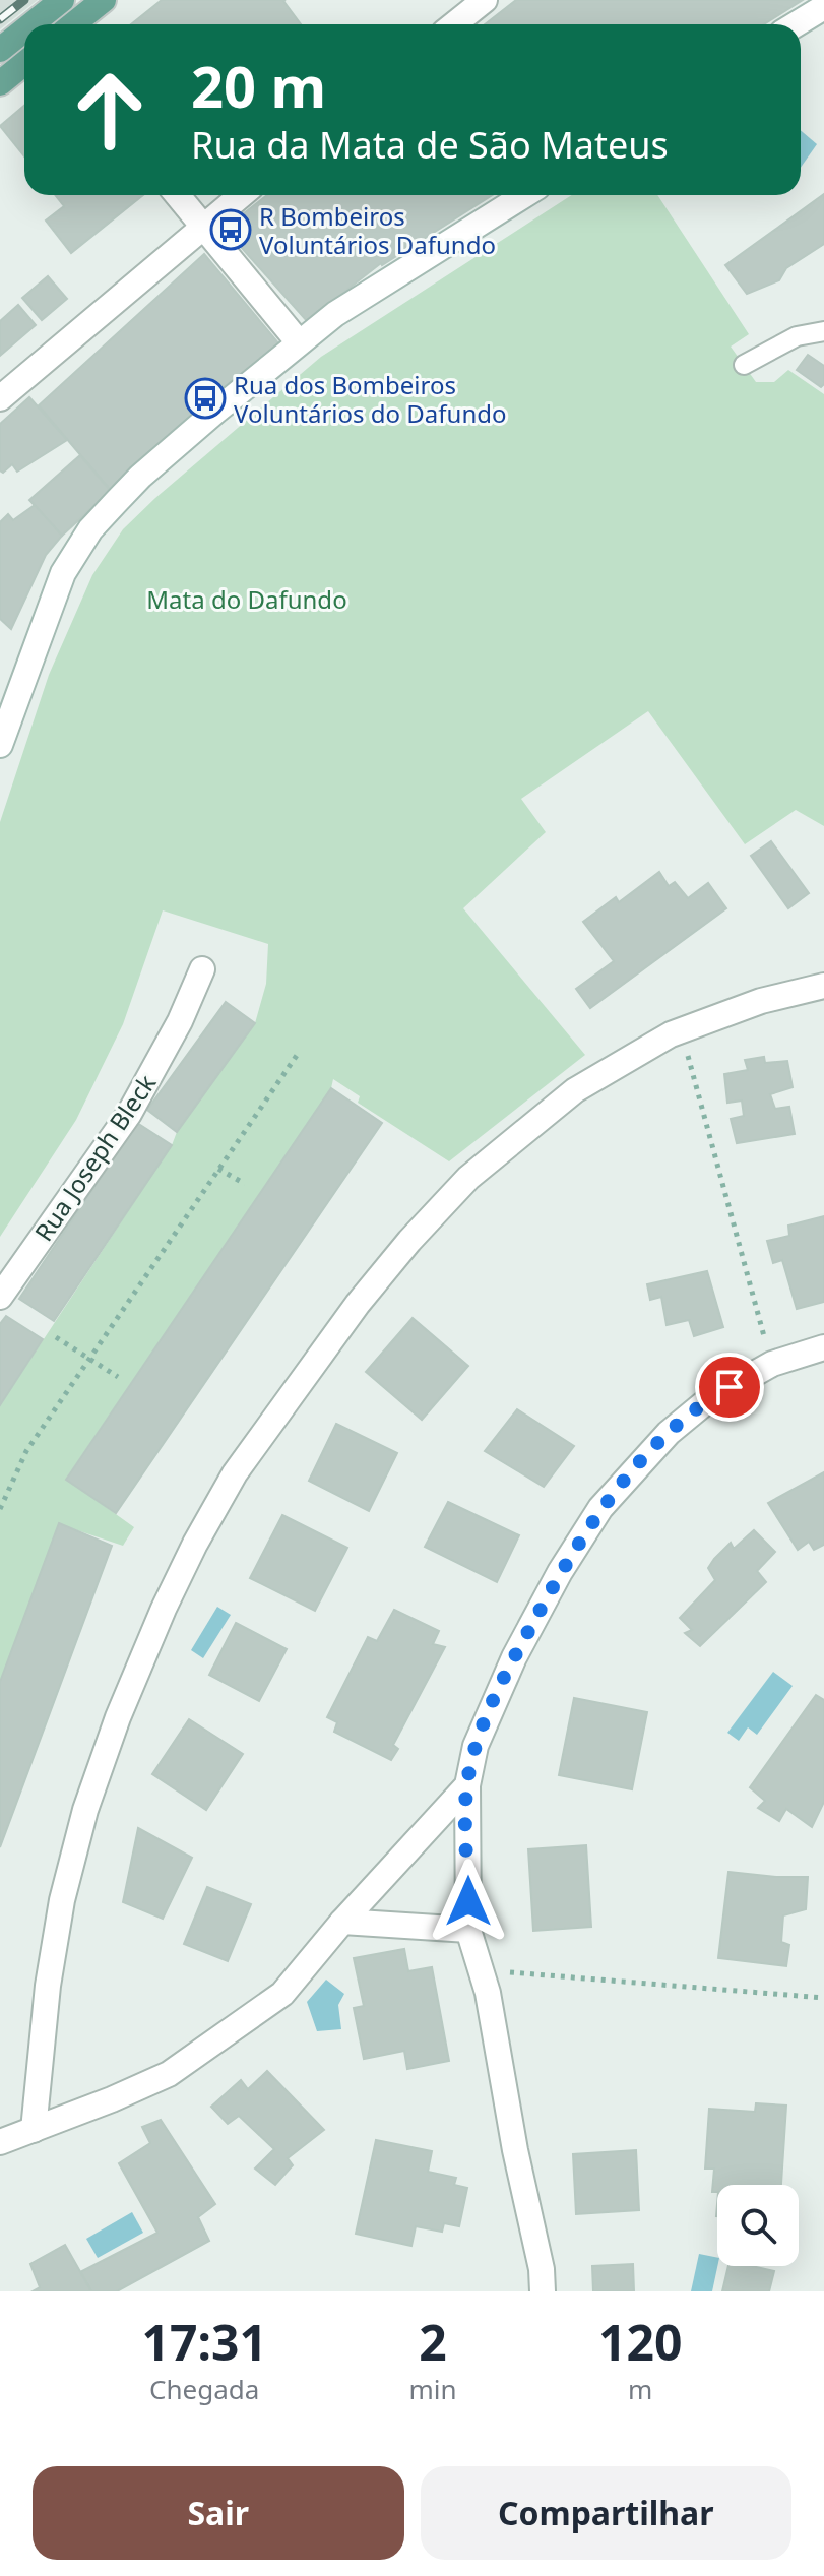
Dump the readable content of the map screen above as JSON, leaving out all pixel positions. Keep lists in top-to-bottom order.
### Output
{
  "streets": {
    "street": ["Rua Joseph Bleck"]
  },
  "parks": ["Mata do Dafundo"],
  "places": {
    "bus stop": ["R Bombeiros Voluntários Dafundo", "Rua dos Bombeiros Voluntários do Dafundo"]
  },
  "page": {
    "turn": ["20 m", "Rua da Mata de São Mateus"],
    "eta": [
      "17:31",
      "Chegada",
      "2",
      "min",
      "120",
      "m"
    ],
    "buttons": ["Sair", "Compartilhar"]
  }
}
